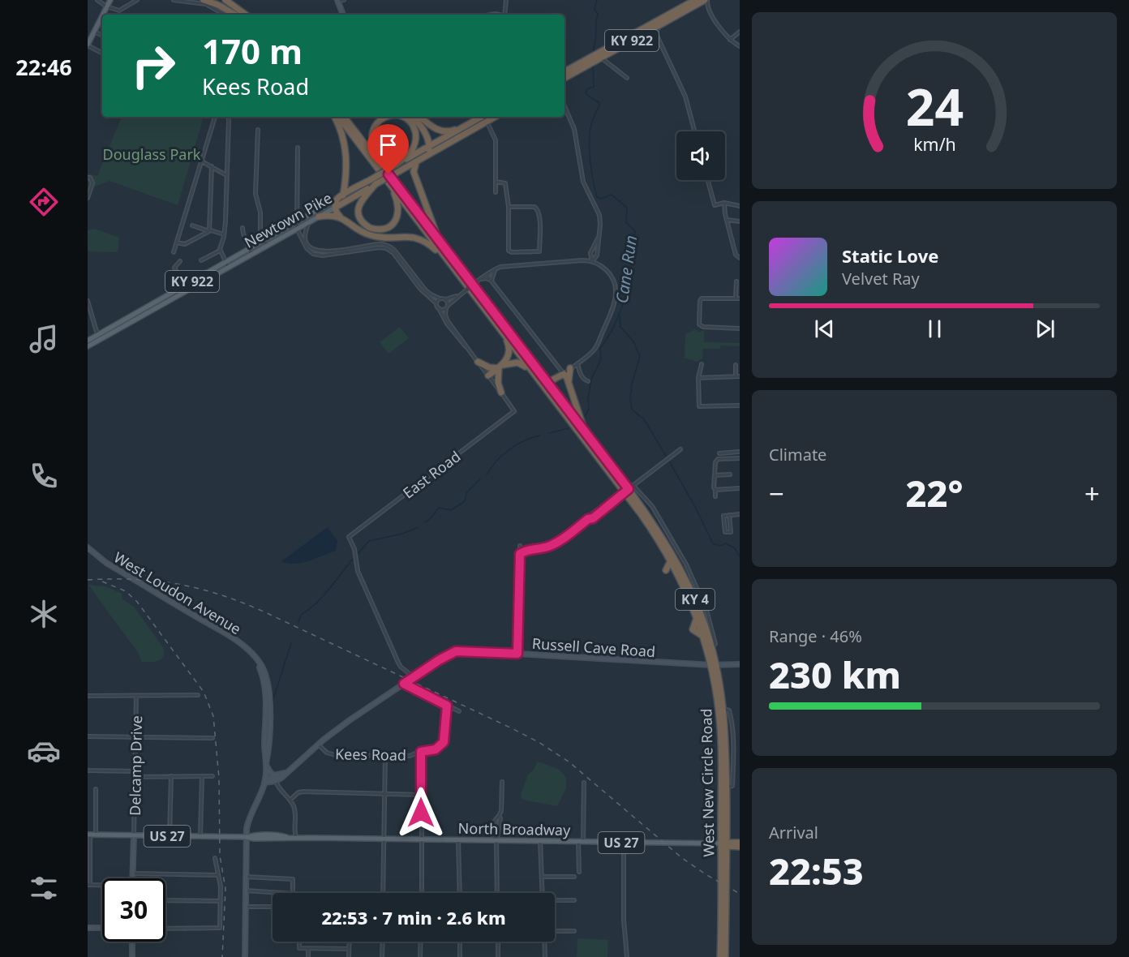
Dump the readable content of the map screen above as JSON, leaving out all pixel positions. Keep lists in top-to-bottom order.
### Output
{
  "streets": {
    "highway": [
      "KY 922",
      "Newtown Pike",
      "KY 4",
      "West New Circle Road",
      "North Broadway",
      "US 27"
    ],
    "street": [
      "East Road",
      "West Loudon Avenue",
      "Russell Cave Road",
      "Kees Road",
      "Delcamp Drive"
    ]
  },
  "crossings": [
    ["East Road", "Russell Cave Road"],
    ["West Loudon Avenue", "North Broadway"],
    ["Russell Cave Road", "Kees Road"],
    ["Russell Cave Road", "West New Circle Road"],
    ["Delcamp Drive", "North Broadway"],
    ["West New Circle Road", "North Broadway"]
  ],
  "water": ["Cane Run"],
  "parks": ["Douglass Park"],
  "page": {
    "tabs": "22:46",
    "turn": ["170 m", "Kees Road"],
    "song": ["Static Love", "Velvet Ray"],
    "tile": [
      "Climate",
      ["Range · 46%", "230 km"],
      ["Arrival", "22:53"]
    ],
    "heat": ["−", "22°", "+"],
    "limit": "30",
    "trip": "22:53 · 7 min · 2.6 km",
    "gauge": ["24", "km/h"]
  }
}
